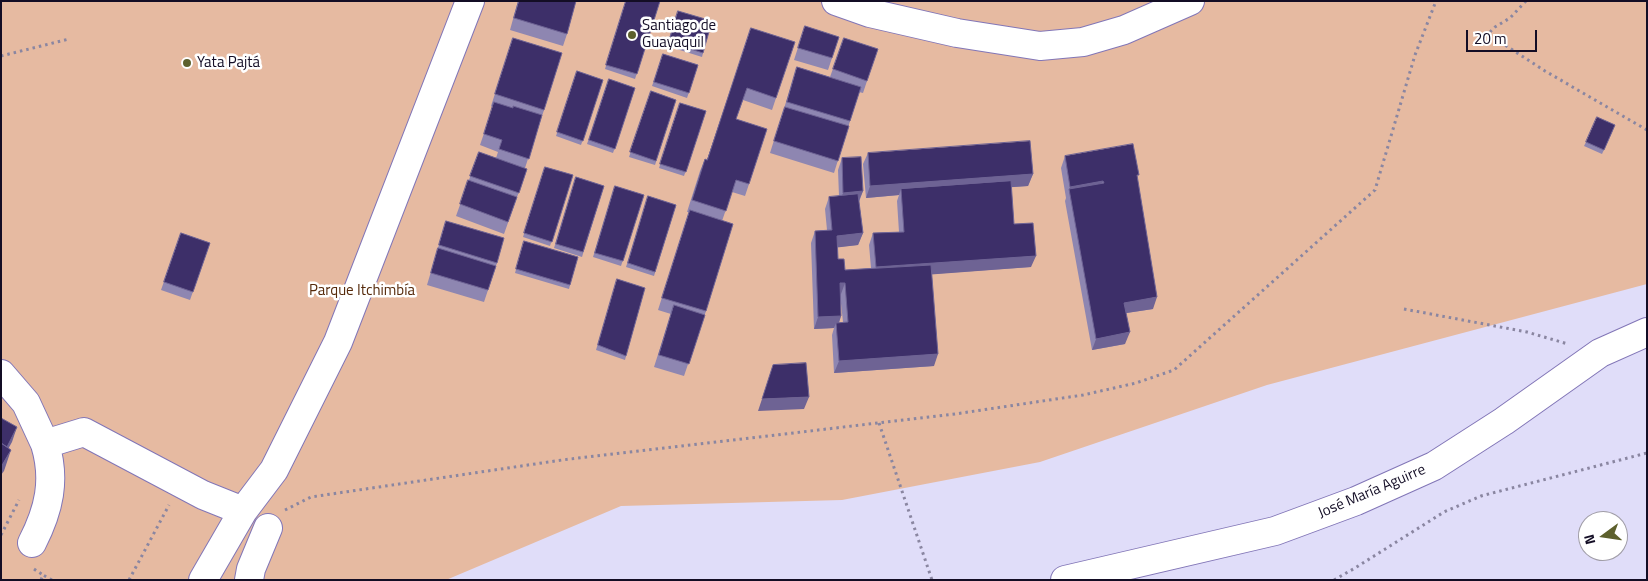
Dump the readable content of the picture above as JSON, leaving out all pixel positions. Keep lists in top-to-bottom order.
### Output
{
  "streets": {
    "street": ["José María Aguirre"]
  },
  "parks": ["Parque Itchimbía"],
  "places": ["Santiago de Guayaquil", "Yata Pajtá"],
  "scale_bar": "20 m",
  "north": "left"
}
